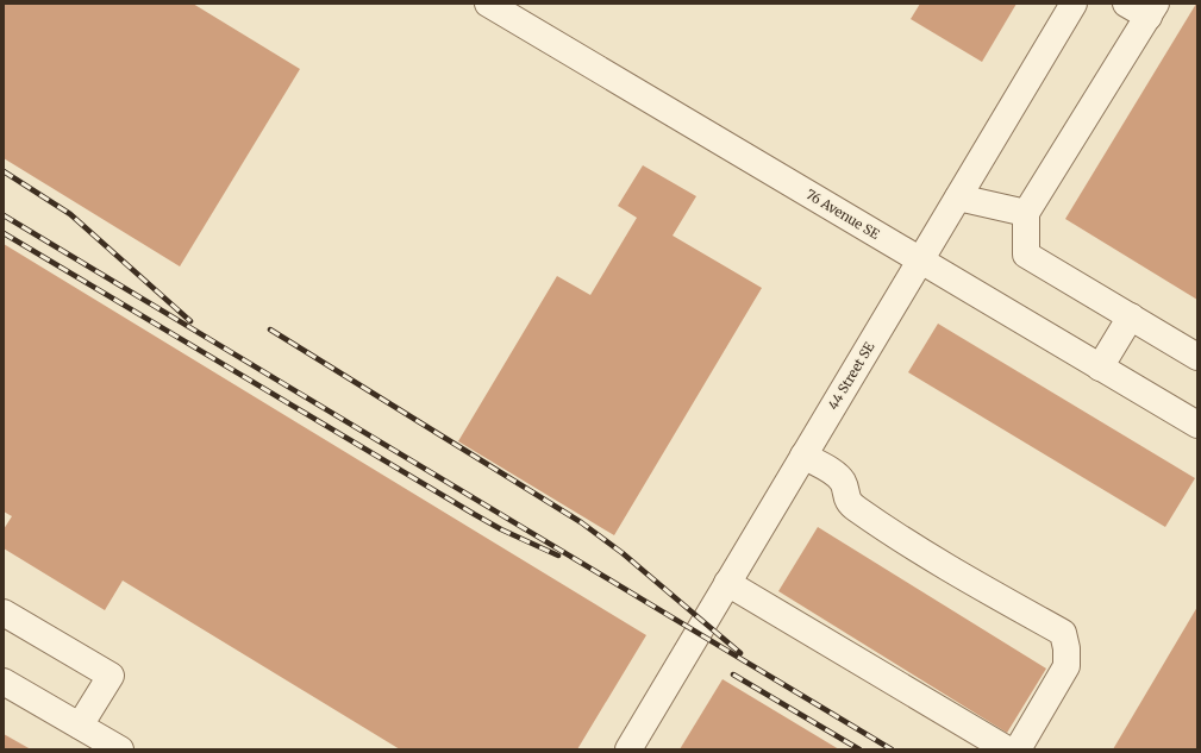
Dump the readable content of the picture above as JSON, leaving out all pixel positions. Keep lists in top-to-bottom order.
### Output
{
  "streets": {
    "street": ["76 Avenue SE", "44 Street SE"]
  },
  "crossings": [
    ["76 Avenue SE", "44 Street SE"]
  ]
}
